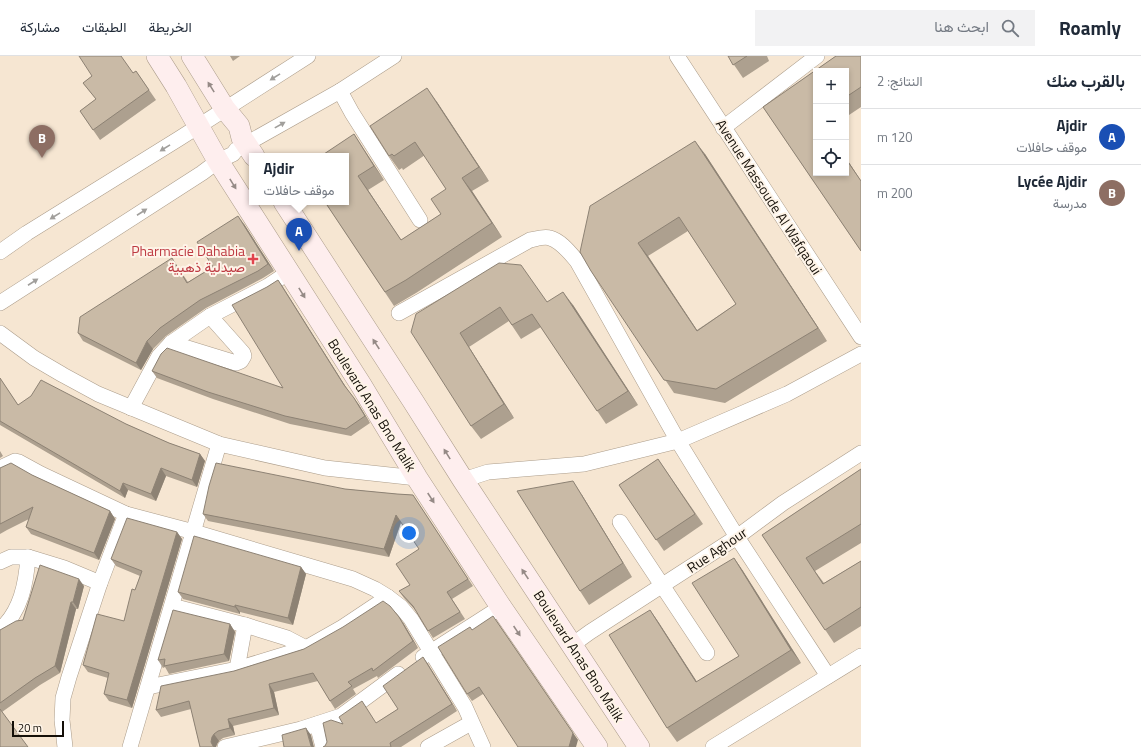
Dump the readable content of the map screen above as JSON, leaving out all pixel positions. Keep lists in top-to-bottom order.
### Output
{
  "streets": {
    "street": ["Avenue Massoude Al Wafqaoui", "Boulevard Anas Bno Malik", "Rue Aghour"]
  },
  "crossings": [
    ["Boulevard Anas Bno Malik", "Rue Aghour"]
  ],
  "places": {
    "health": ["Pharmacie Dahabia صيدلية ذهبية"]
  },
  "scale_bar": "20 m",
  "page": {
    "header": "Roamly",
    "search": "ابحث هنا",
    "nav": ["الخريطة", "الطبقات", "مشاركة"],
    "heading": ["بالقرب منك", "النتائج: 2"],
    "map_buttons": ["+", "−"],
    "list": [
      {
        "mark": "A",
        "name": "Ajdir",
        "note": "موقف حافلات",
        "value": "120 m"
      },
      {
        "mark": "B",
        "name": "Lycée Ajdir",
        "note": "مدرسة",
        "value": "200 m"
      }
    ],
    "pins": ["B", "A"],
    "popup": ["Ajdir", "موقف حافلات"],
    "scale": "20 m"
  }
}
